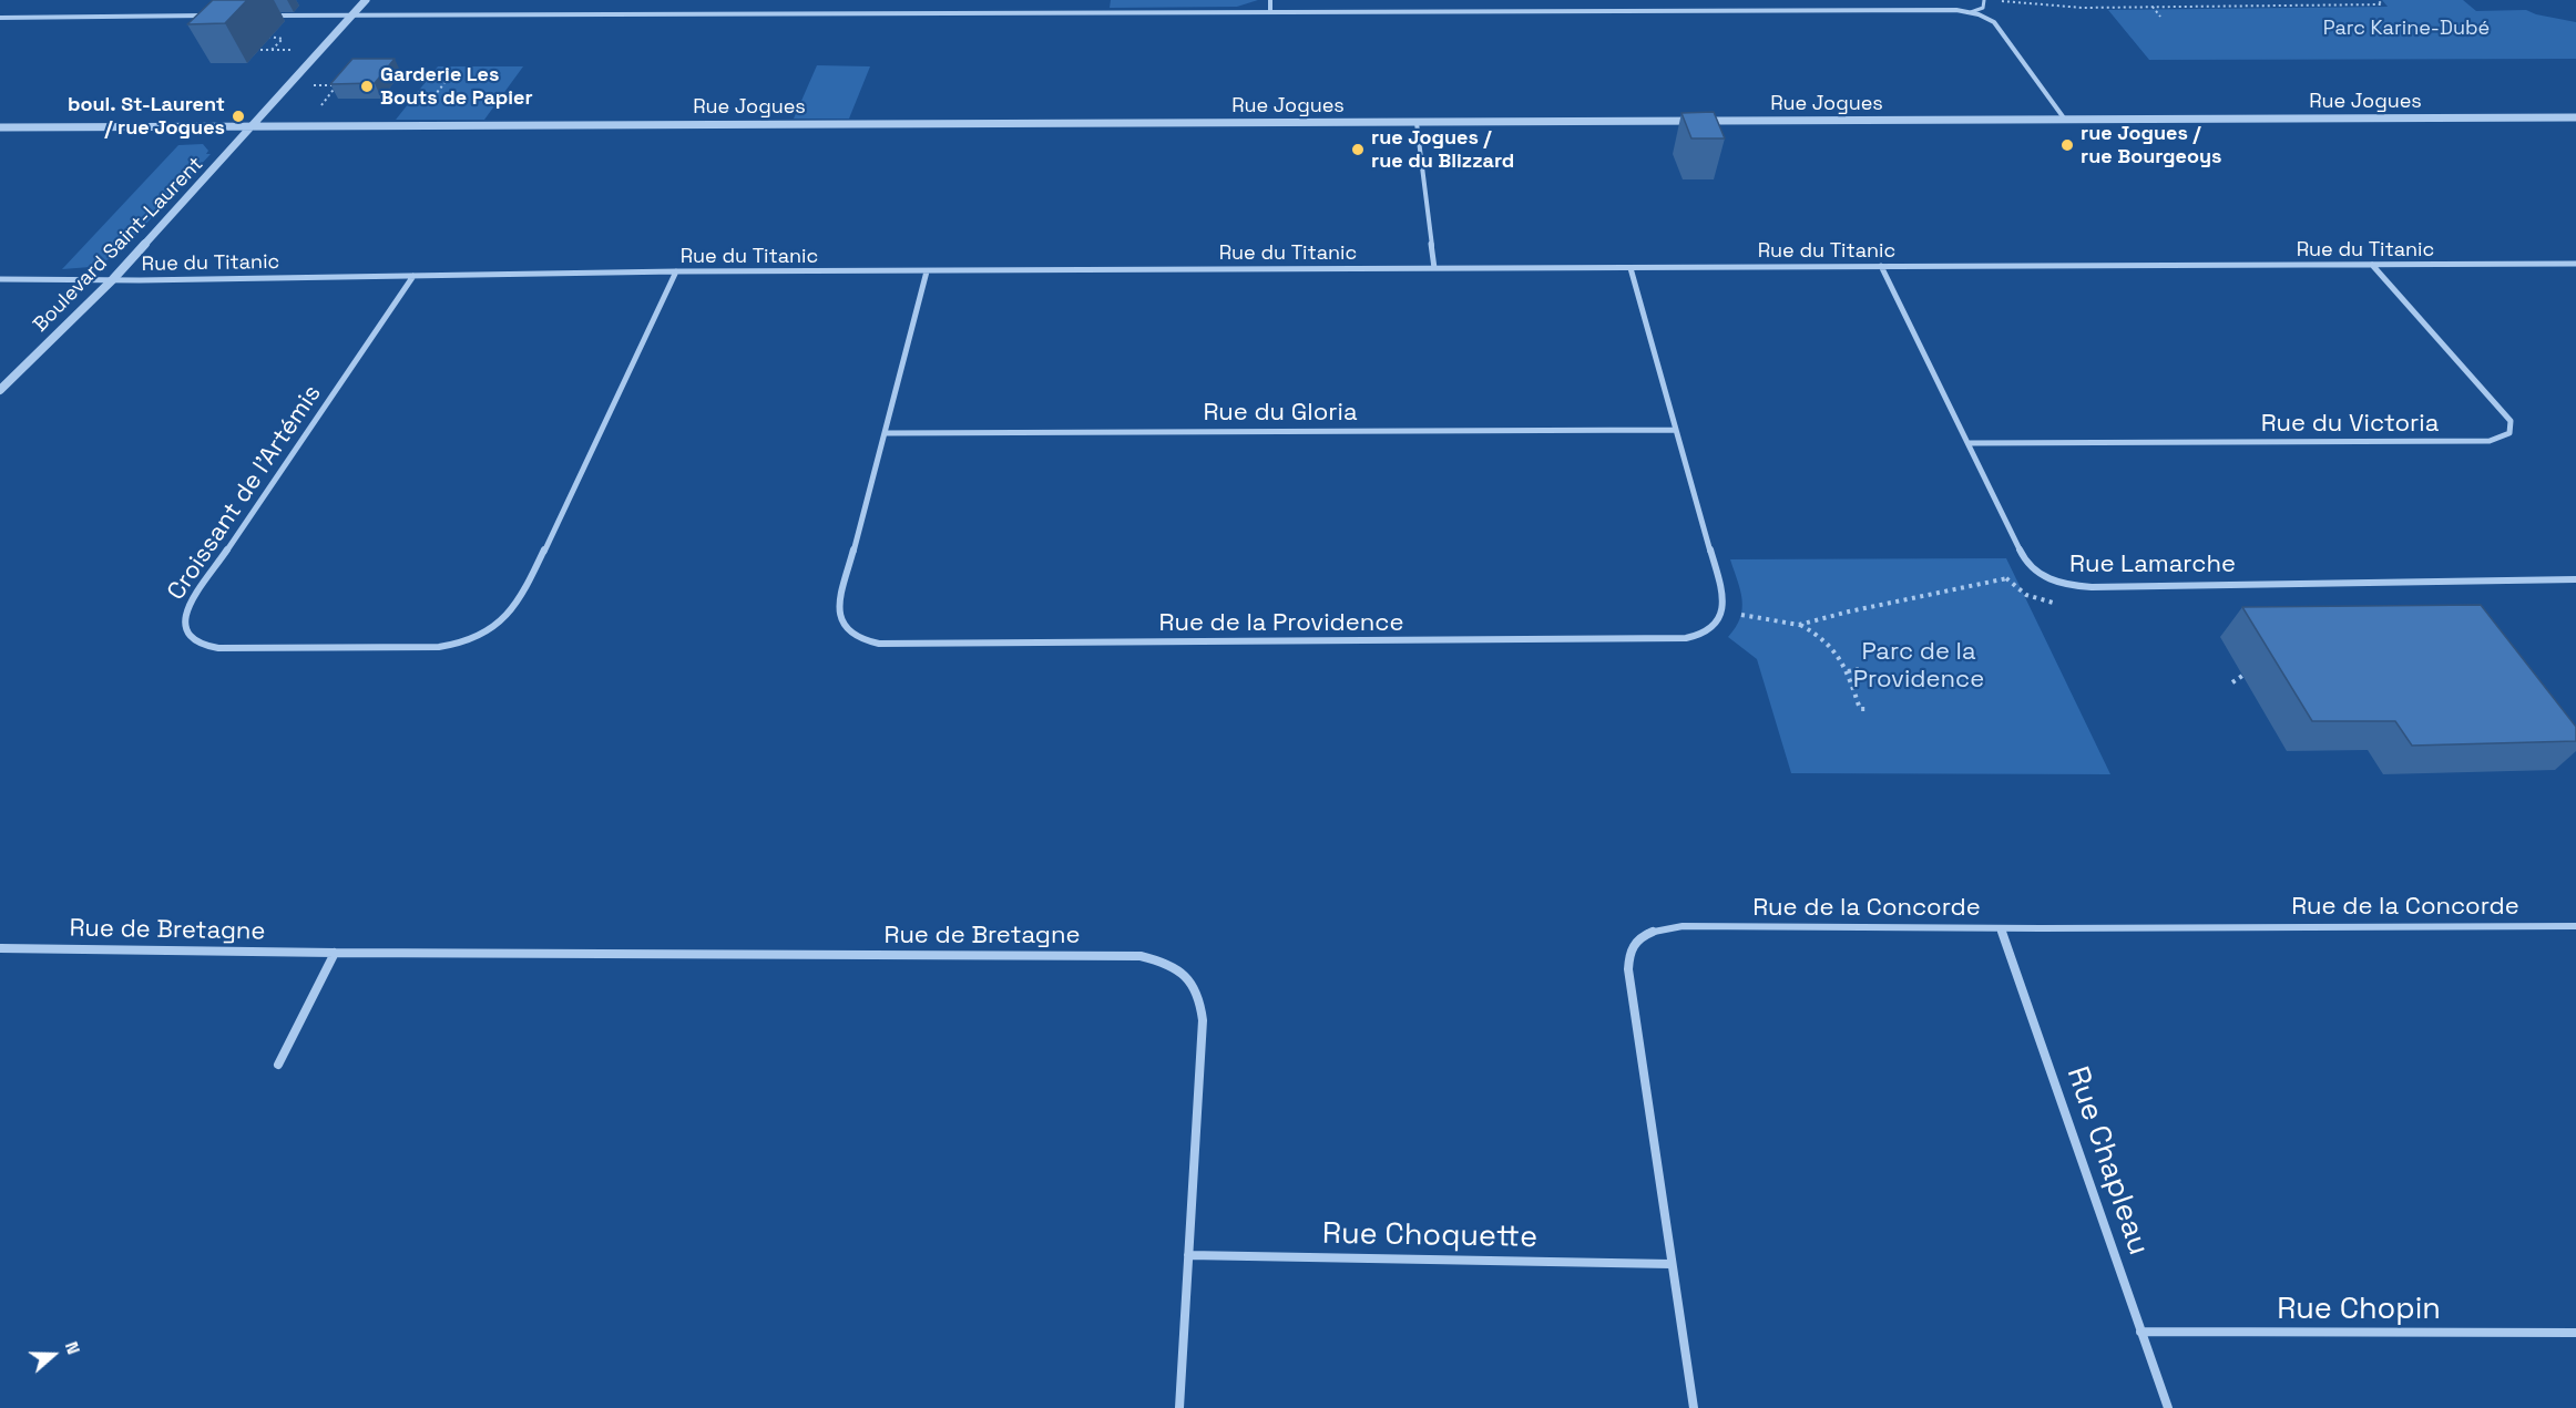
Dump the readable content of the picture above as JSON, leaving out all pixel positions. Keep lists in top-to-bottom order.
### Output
{
  "streets": {
    "street": [
      "Rue Jogues",
      "Boulevard Saint-Laurent",
      "Rue du Titanic",
      "Rue du Gloria",
      "Rue du Victoria",
      "Croissant de l'Artémis",
      "Rue Lamarche",
      "Rue de la Providence",
      "Rue de la Concorde",
      "Rue de Bretagne",
      "Rue Chapleau",
      "Rue Choquette",
      "Rue Chopin"
    ]
  },
  "crossings": [
    ["Rue Jogues", "Boulevard Saint-Laurent"],
    ["Boulevard Saint-Laurent", "Rue du Titanic"],
    ["Rue du Titanic", "Rue du Victoria"],
    ["Rue du Titanic", "Croissant de l'Artémis"],
    ["Rue du Titanic", "Rue Lamarche"],
    ["Rue du Titanic", "Rue de la Providence"],
    ["Rue du Gloria", "Rue de la Providence"],
    ["Rue du Victoria", "Rue Lamarche"],
    ["Rue de la Concorde", "Rue Chapleau"],
    ["Rue de la Concorde", "Rue Choquette"],
    ["Rue de Bretagne", "Rue Choquette"],
    ["Rue Chapleau", "Rue Chopin"]
  ],
  "parks": ["Parc Karine-Dubé", "Parc de la Providence"],
  "places": [
    "Garderie Les Bouts de Papier",
    "boul. St-Laurent / rue Jogues",
    "rue Jogues / rue Bourgeoys",
    "rue Jogues / rue du Blizzard"
  ],
  "north": "right"
}
